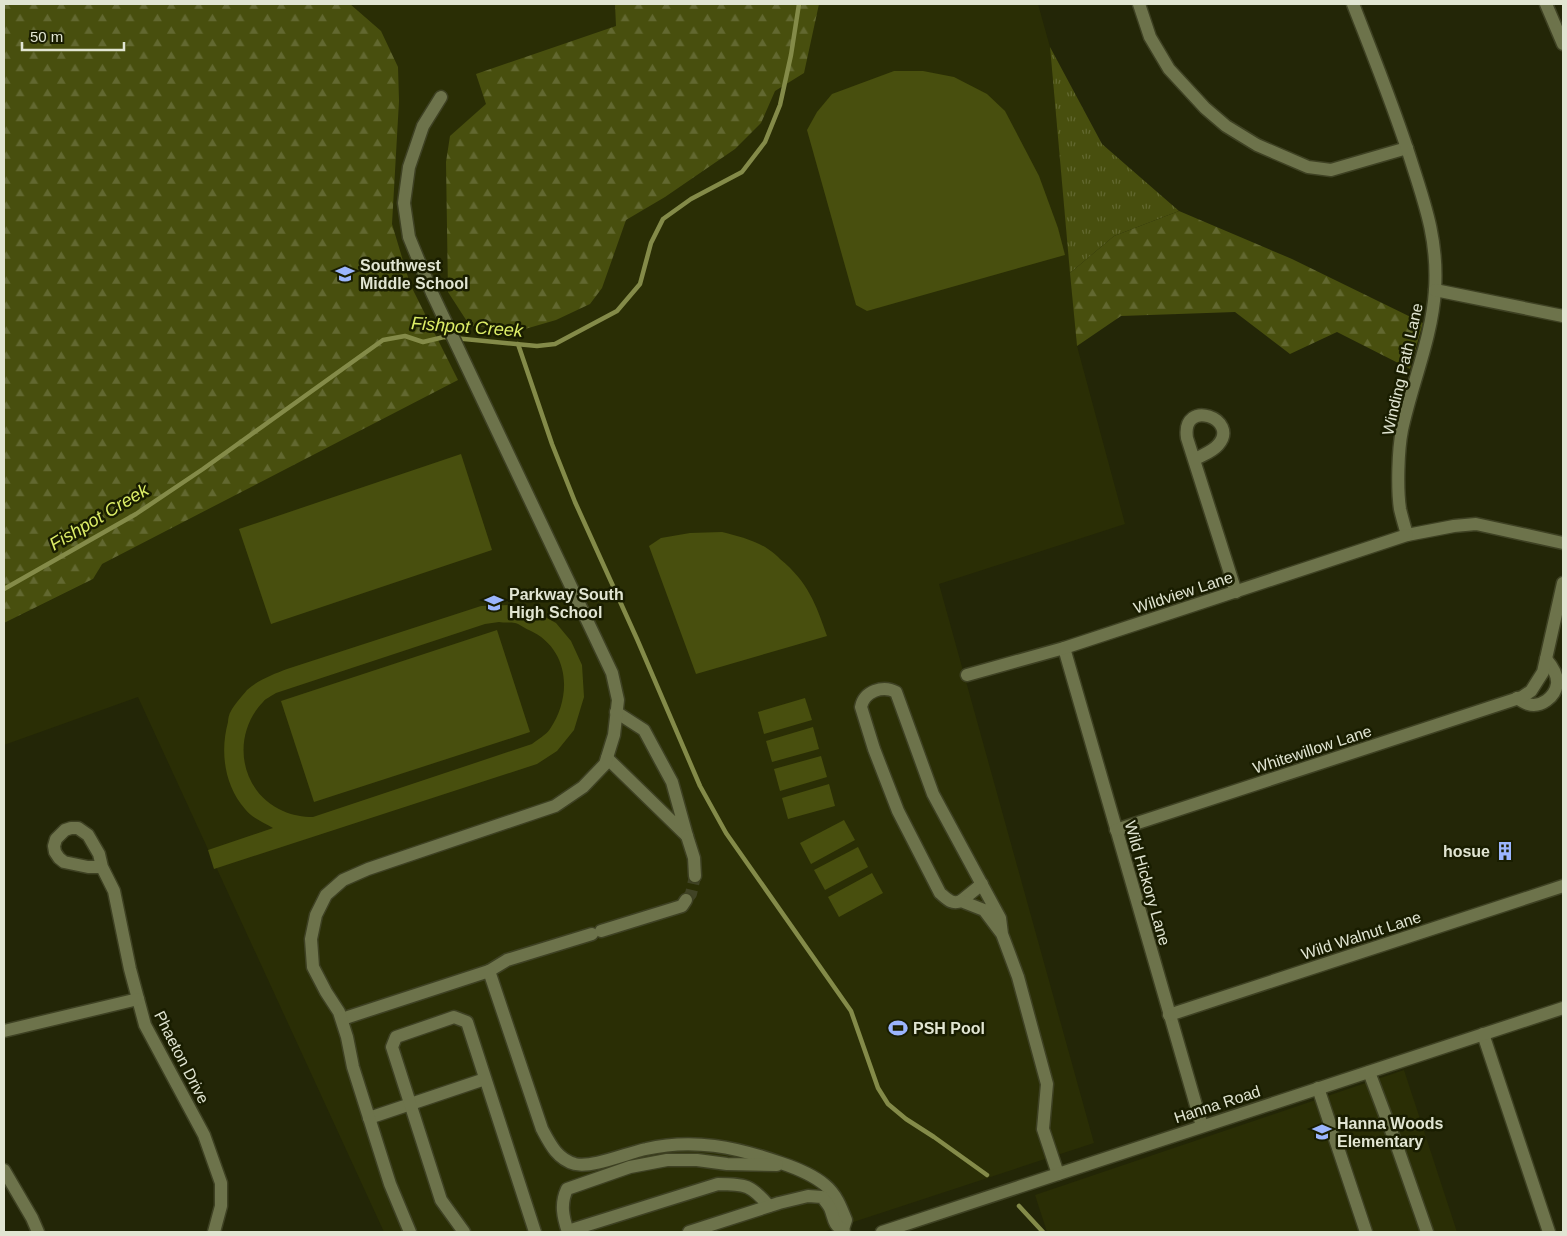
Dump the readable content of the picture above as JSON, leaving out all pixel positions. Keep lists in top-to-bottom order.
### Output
{
  "streets": {
    "street": [
      "Winding Path Lane",
      "Wildview Lane",
      "Whitewillow Lane",
      "Wild Hickory Lane",
      "Wild Walnut Lane",
      "Phaeton Drive",
      "Hanna Road"
    ]
  },
  "crossings": [
    ["Winding Path Lane", "Wildview Lane"],
    ["Wildview Lane", "Wild Hickory Lane"],
    ["Whitewillow Lane", "Wild Hickory Lane"],
    ["Wild Hickory Lane", "Wild Walnut Lane"],
    ["Wild Hickory Lane", "Hanna Road"]
  ],
  "water": ["Fishpot Creek"],
  "places": {
    "school or university": ["Southwest Middle School", "Parkway South High School", "Hanna Woods Elementary"],
    "building": ["hosue"],
    "sports": ["PSH Pool"]
  },
  "scale_bar": "50 m"
}
